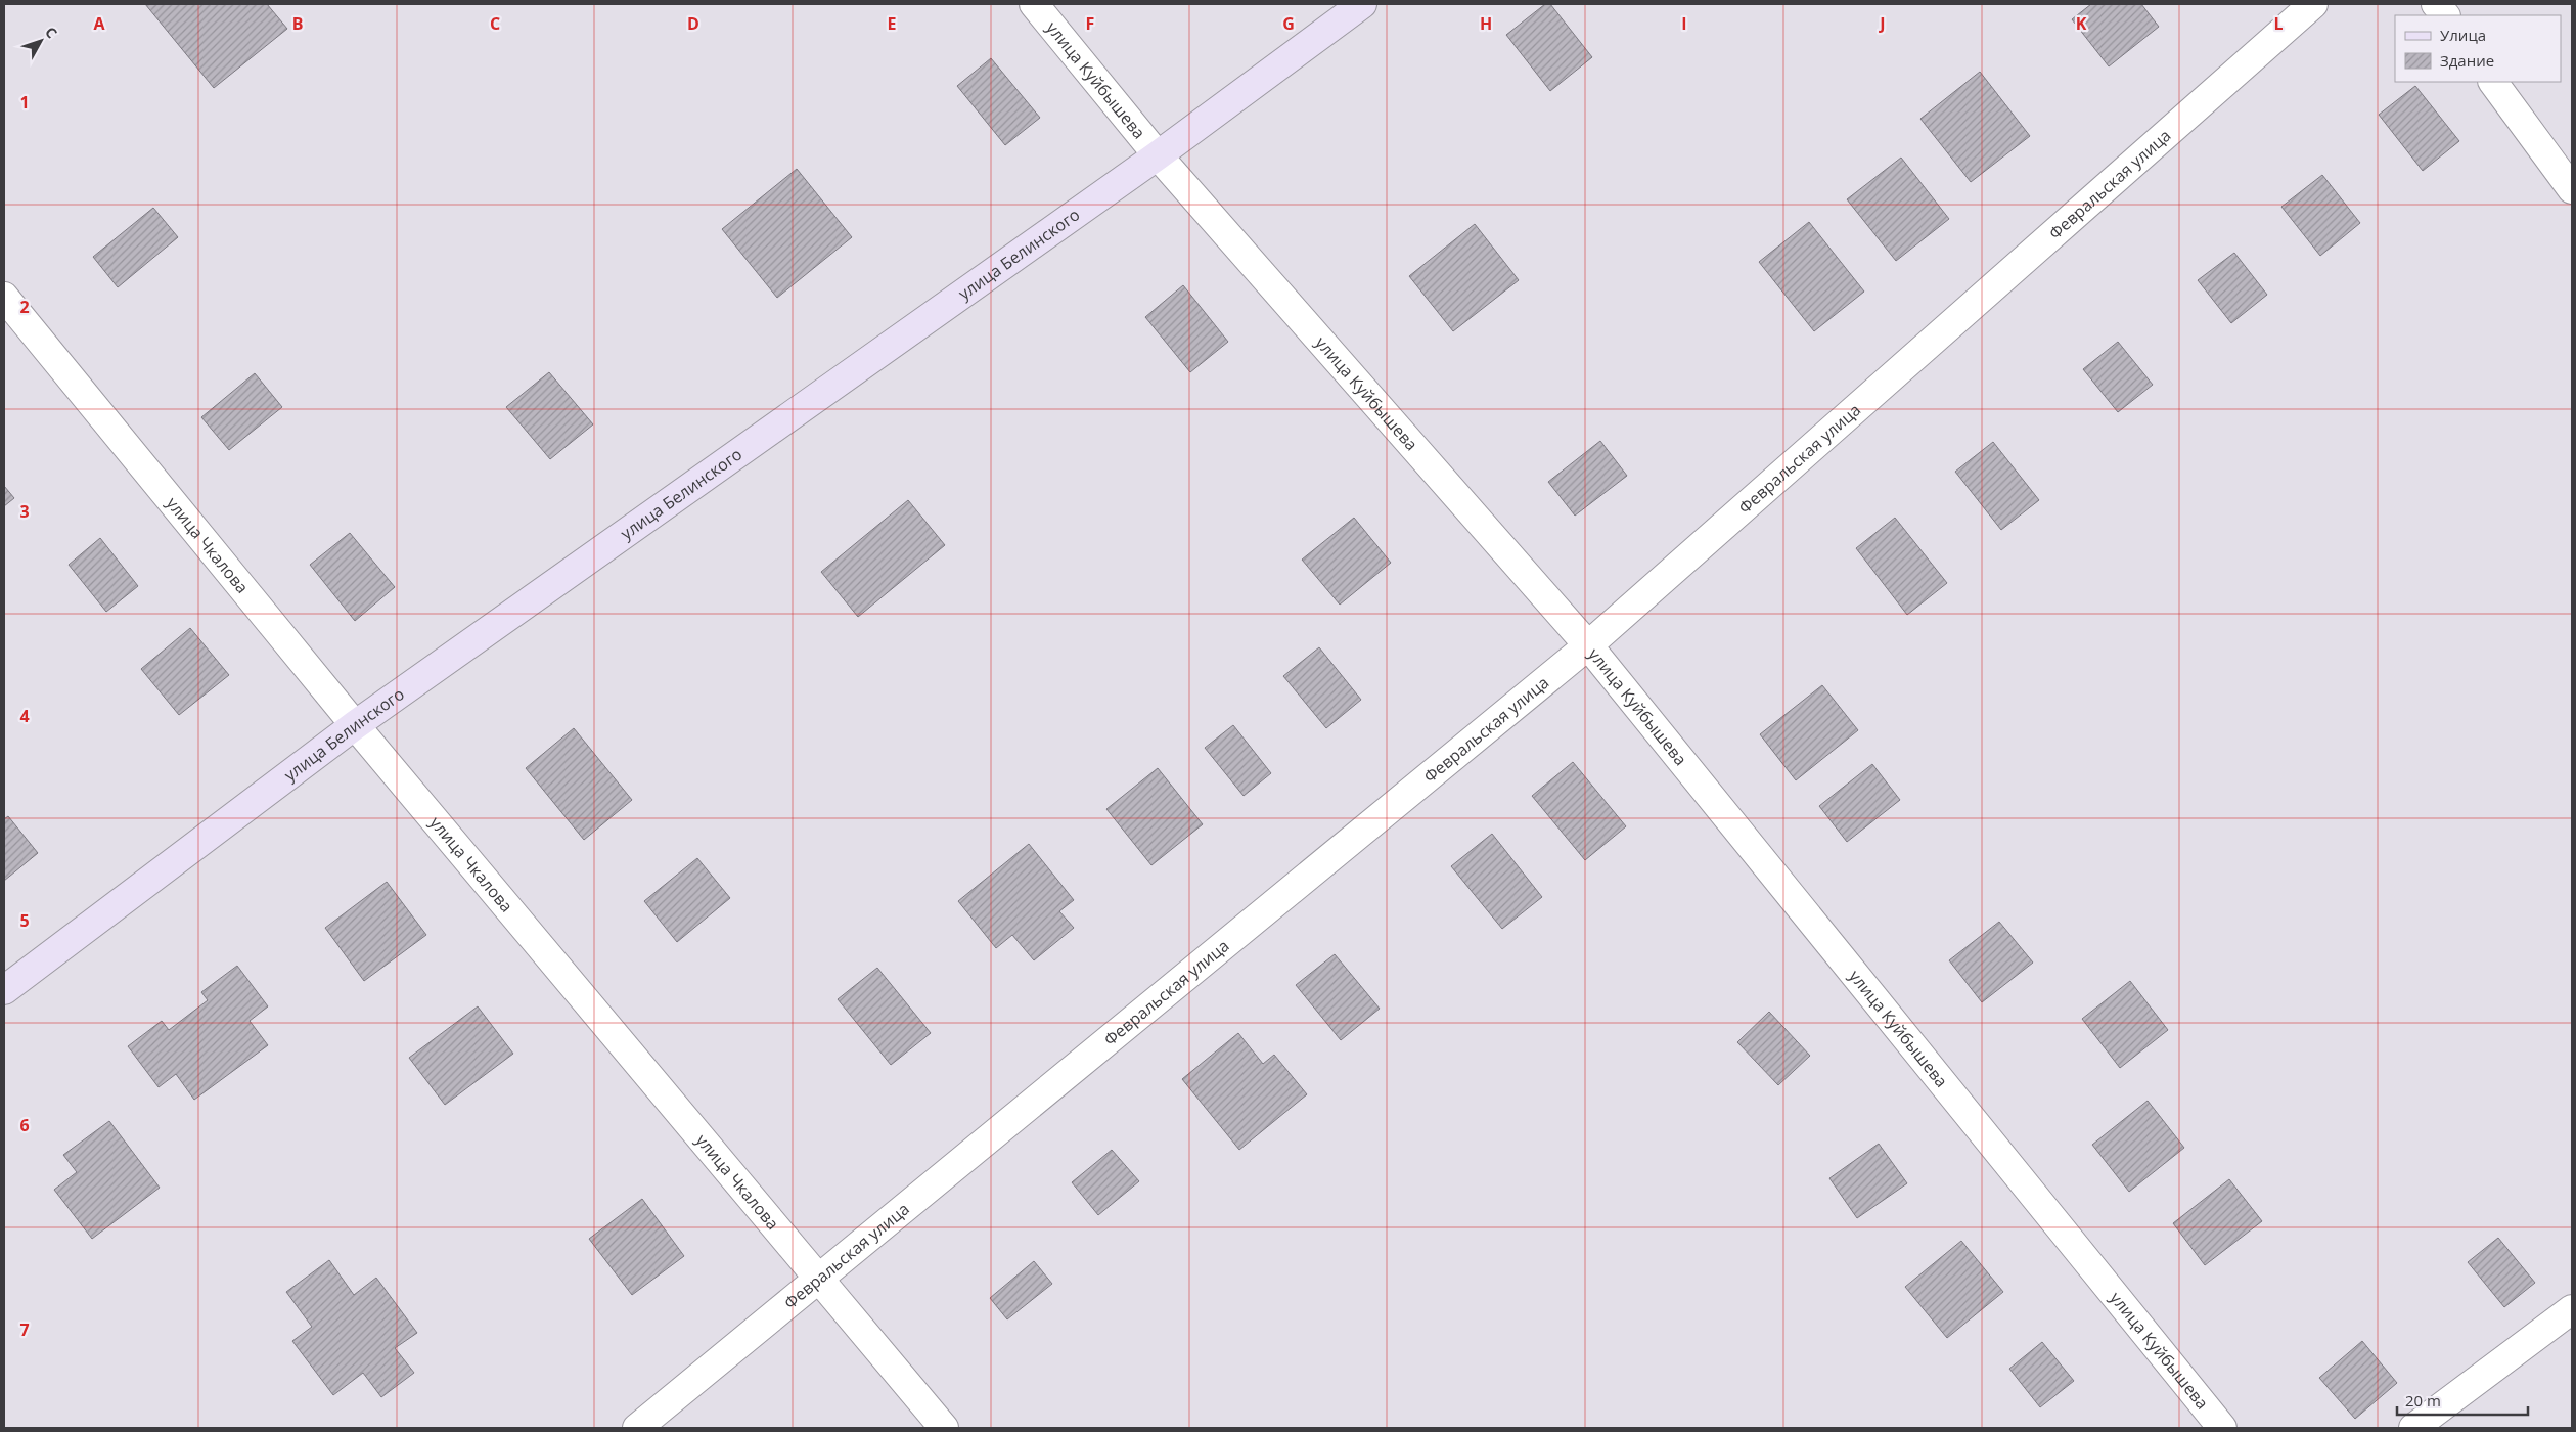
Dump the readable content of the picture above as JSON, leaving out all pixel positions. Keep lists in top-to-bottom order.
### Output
{
  "streets": {
    "street": [
      "улица Куйбышева",
      "Февральская улица",
      "улица Белинского",
      "улица Чкалова"
    ]
  },
  "crossings": [
    ["улица Куйбышева", "Февральская улица"],
    ["улица Куйбышева", "улица Белинского"],
    ["Февральская улица", "улица Чкалова"],
    ["улица Белинского", "улица Чкалова"]
  ],
  "legend": ["Улица", "Здание"],
  "scale_bar": "20 m",
  "north": "top right",
  "grid": {
    "columns": [
      "A",
      "B",
      "C",
      "D",
      "E",
      "F",
      "G",
      "H",
      "I",
      "J",
      "K",
      "L"
    ],
    "rows": [
      "1",
      "2",
      "3",
      "4",
      "5",
      "6",
      "7"
    ]
  }
}
